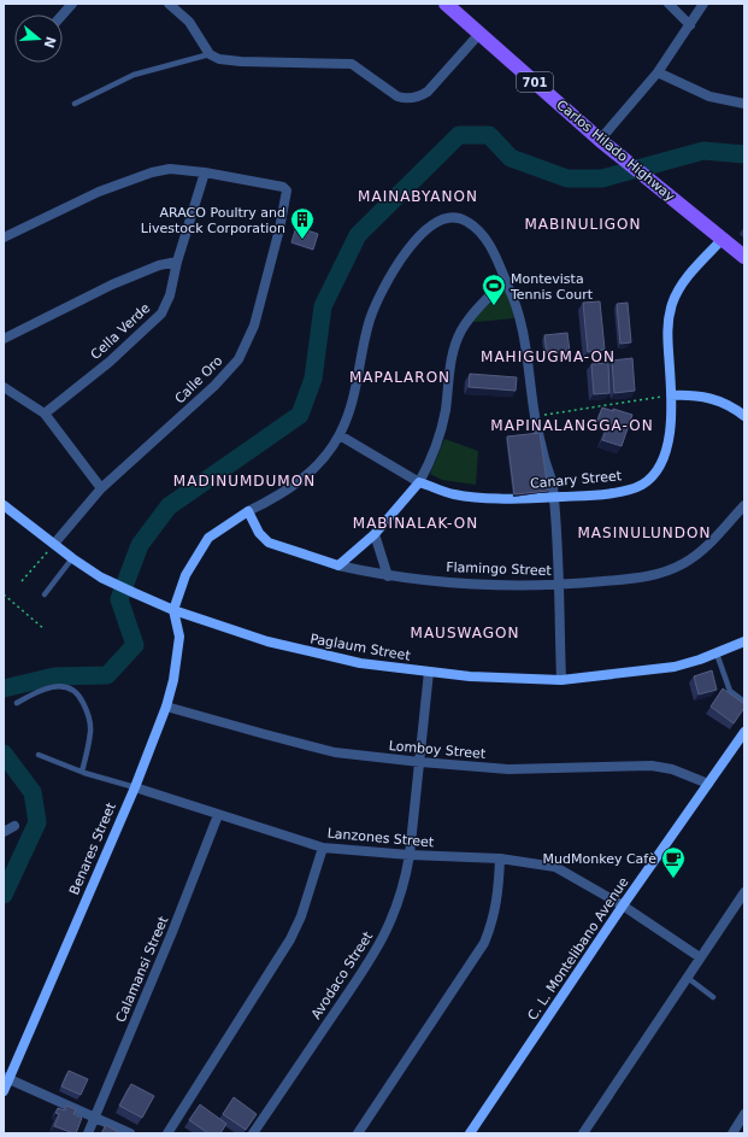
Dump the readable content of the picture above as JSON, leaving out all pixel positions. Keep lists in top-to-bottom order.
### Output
{
  "streets": {
    "main road": ["701", "Carlos Hilado Highway"],
    "street": [
      "Cella Verde",
      "Calle Oro",
      "Canary Street",
      "Flamingo Street",
      "Paglaum Street",
      "Lomboy Street",
      "Lanzones Street",
      "Benares Street",
      "C. L. Montelibano Avenue",
      "Calamansi Street",
      "Avodaco Street"
    ]
  },
  "crossings": [
    ["Carlos Hilado Highway", "Canary Street"],
    ["Cella Verde", "Calle Oro"],
    ["Calle Oro", "Paglaum Street"],
    ["Paglaum Street", "Benares Street"],
    ["Paglaum Street", "Avodaco Street"],
    ["Lomboy Street", "Benares Street"],
    ["Lomboy Street", "C. L. Montelibano Avenue"],
    ["Lomboy Street", "Avodaco Street"],
    ["Lanzones Street", "Benares Street"],
    ["Lanzones Street", "C. L. Montelibano Avenue"],
    ["Lanzones Street", "Calamansi Street"],
    ["Lanzones Street", "Avodaco Street"]
  ],
  "districts": [
    "MAINABYANON",
    "MABINULIGON",
    "MAHIGUGMA-ON",
    "MAPALARON",
    "MAPINALANGGA-ON",
    "MADINUMDUMON",
    "MABINALAK-ON",
    "MASINULUNDON",
    "MAUSWAGON"
  ],
  "places": {
    "building": ["ARACO Poultry and Livestock Corporation"],
    "sports": ["Montevista Tennis Court"],
    "cafe": ["MudMonkey Cafè"]
  },
  "north": "right"
}
